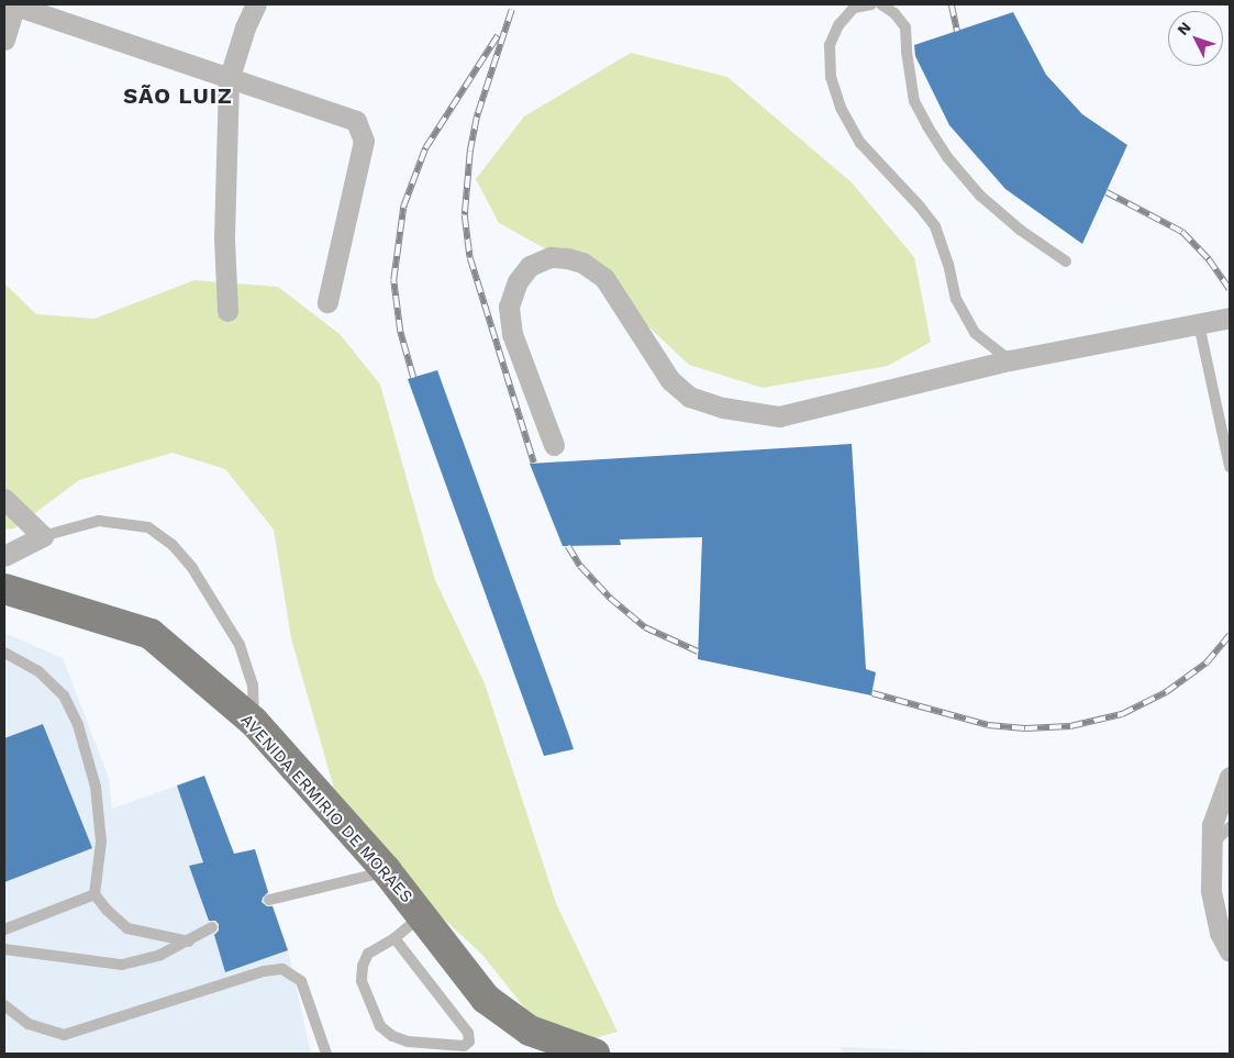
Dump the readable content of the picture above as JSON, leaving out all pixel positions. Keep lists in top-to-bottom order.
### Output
{
  "streets": {
    "main road": ["AVENIDA ERMIRIO DE MORAES"]
  },
  "districts": ["SÃO LUIZ"],
  "north": "top left"
}
